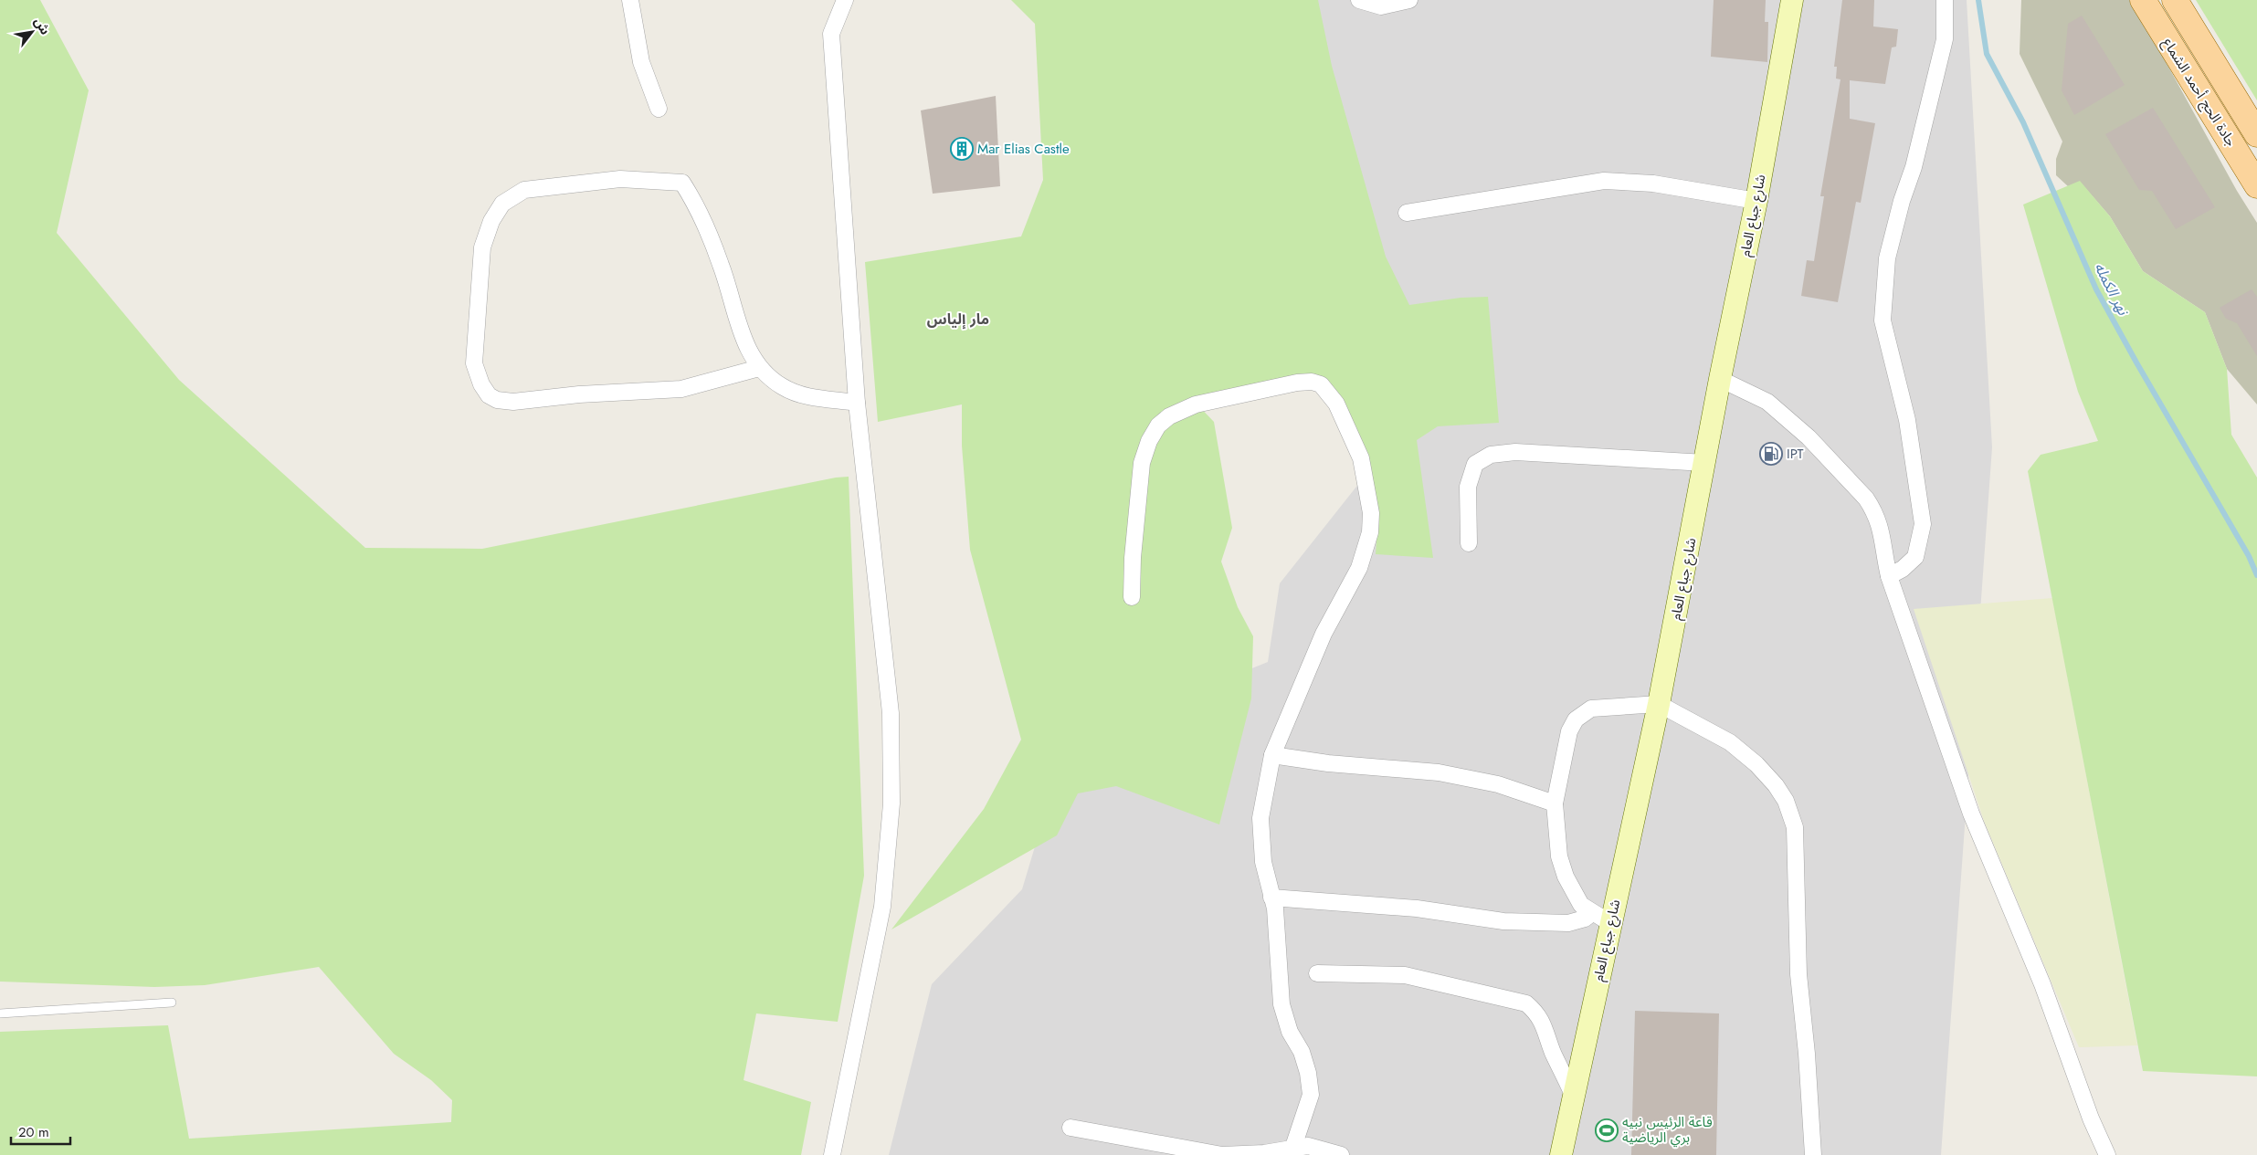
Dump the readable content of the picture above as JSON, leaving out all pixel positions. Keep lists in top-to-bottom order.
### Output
{
  "streets": {
    "main road": ["جادة الحج أحمد الشماع", "شارع جباع العام"]
  },
  "districts": ["مار إلياس"],
  "water": ["نهر الكمله"],
  "places": {
    "building": ["Mar Elias Castle"],
    "fuel station": ["IPT"],
    "sports": ["قاعة الرئيس نبيه بري الرياضية"]
  },
  "scale_bar": "20 m",
  "north": "top right"
}
